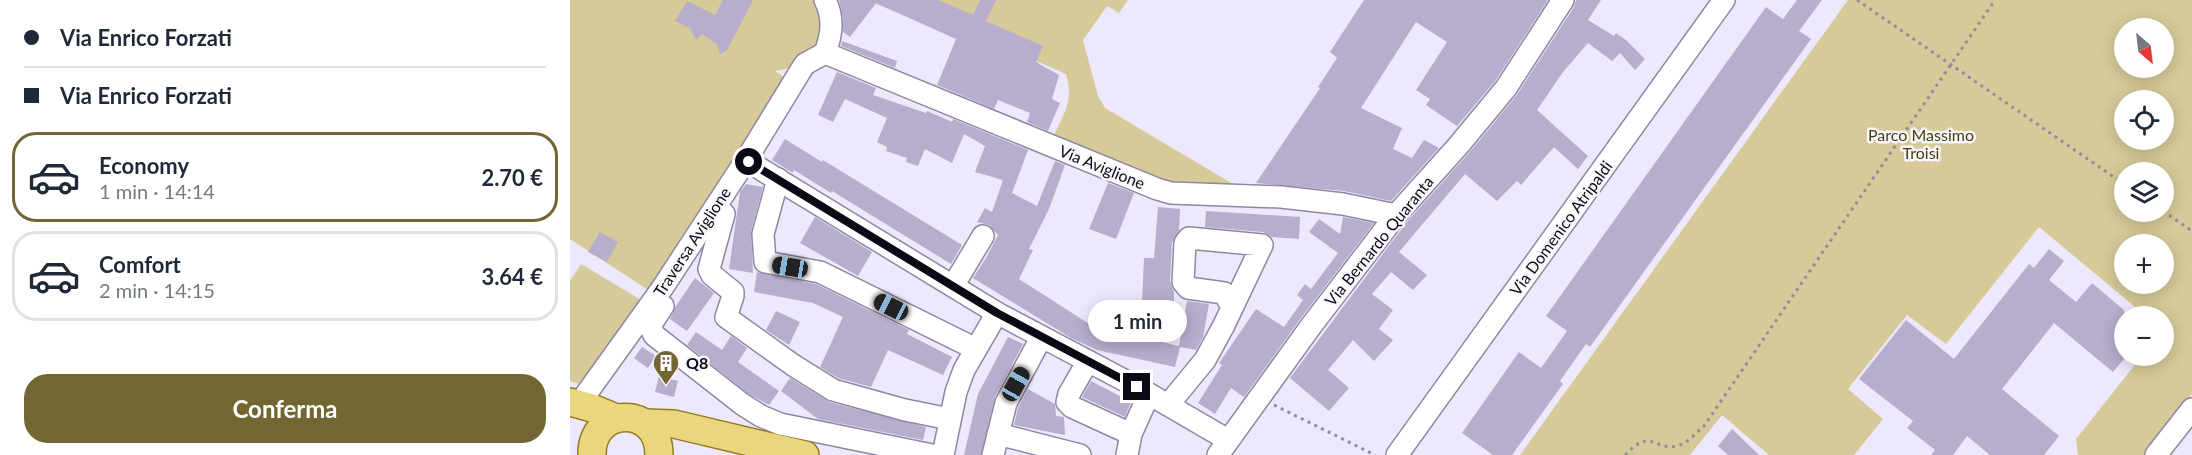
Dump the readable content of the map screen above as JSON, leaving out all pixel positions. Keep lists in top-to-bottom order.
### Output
{
  "streets": {
    "street": [
      "Via Aviglione",
      "Via Domenico Atripaldi",
      "Via Bernardo Quaranta",
      "Traversa Aviglione"
    ]
  },
  "crossings": [
    ["Via Aviglione", "Via Bernardo Quaranta"],
    ["Via Aviglione", "Traversa Aviglione"]
  ],
  "parks": ["Parco Massimo Troisi"],
  "places": {
    "building": ["Q8"]
  },
  "north": "bottom right",
  "page": {
    "banner": ["Via Enrico Forzati", "Via Enrico Forzati"],
    "map_buttons": ["+", "−"],
    "list": [
      {
        "name": "Economy",
        "note": "1 min · 14:14",
        "value": "2.70 €"
      },
      {
        "name": "Comfort",
        "note": "2 min · 14:15",
        "value": "3.64 €"
      }
    ],
    "bubble": "1 min",
    "buttons": "Conferma"
  }
}
